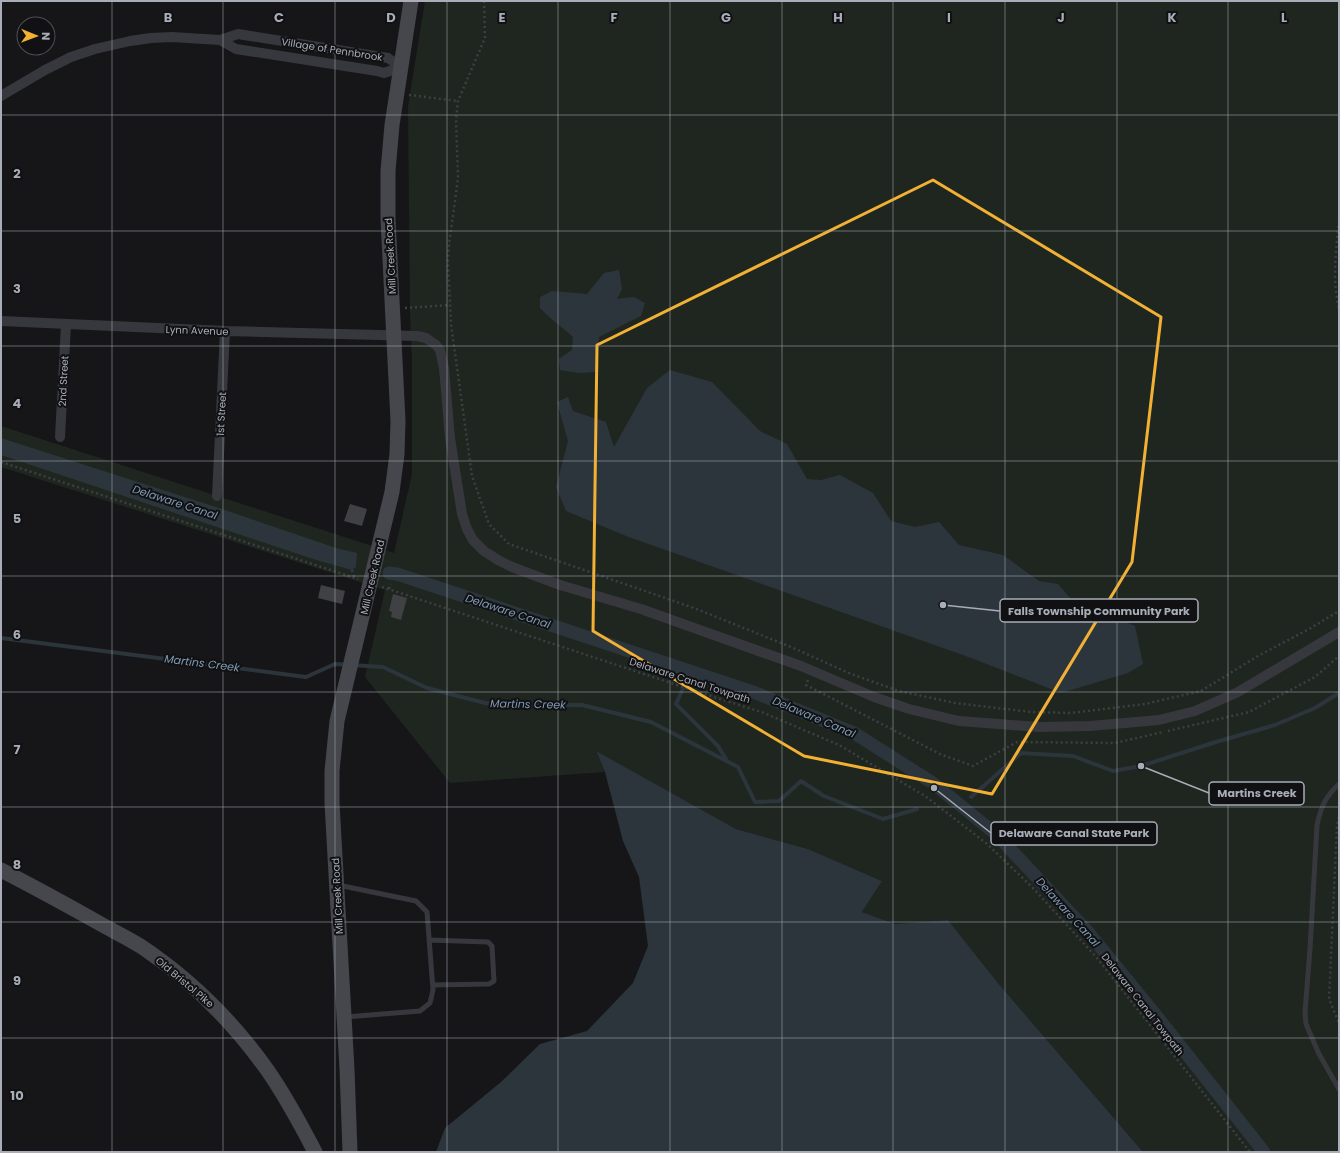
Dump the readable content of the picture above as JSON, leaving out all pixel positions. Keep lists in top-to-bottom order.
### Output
{
  "streets": {
    "main road": ["Mill Creek Road", "Old Bristol Pike"],
    "street": [
      "Village of Pennbrook",
      "Lynn Avenue",
      "2nd Street",
      "1st Street"
    ],
    "path": ["Delaware Canal Towpath"]
  },
  "crossings": [
    ["Village of Pennbrook", "Mill Creek Road"],
    ["Mill Creek Road", "Lynn Avenue"],
    ["Lynn Avenue", "2nd Street"],
    ["Lynn Avenue", "1st Street"]
  ],
  "water": ["Delaware Canal", "Martins Creek"],
  "places": ["Falls Township Community Park", "Martins Creek", "Delaware Canal State Park"],
  "north": "right",
  "grid": {
    "columns": [
      "B",
      "C",
      "D",
      "E",
      "F",
      "G",
      "H",
      "I",
      "J",
      "K",
      "L"
    ],
    "rows": [
      "2",
      "3",
      "4",
      "5",
      "6",
      "7",
      "8",
      "9",
      "10"
    ]
  }
}
